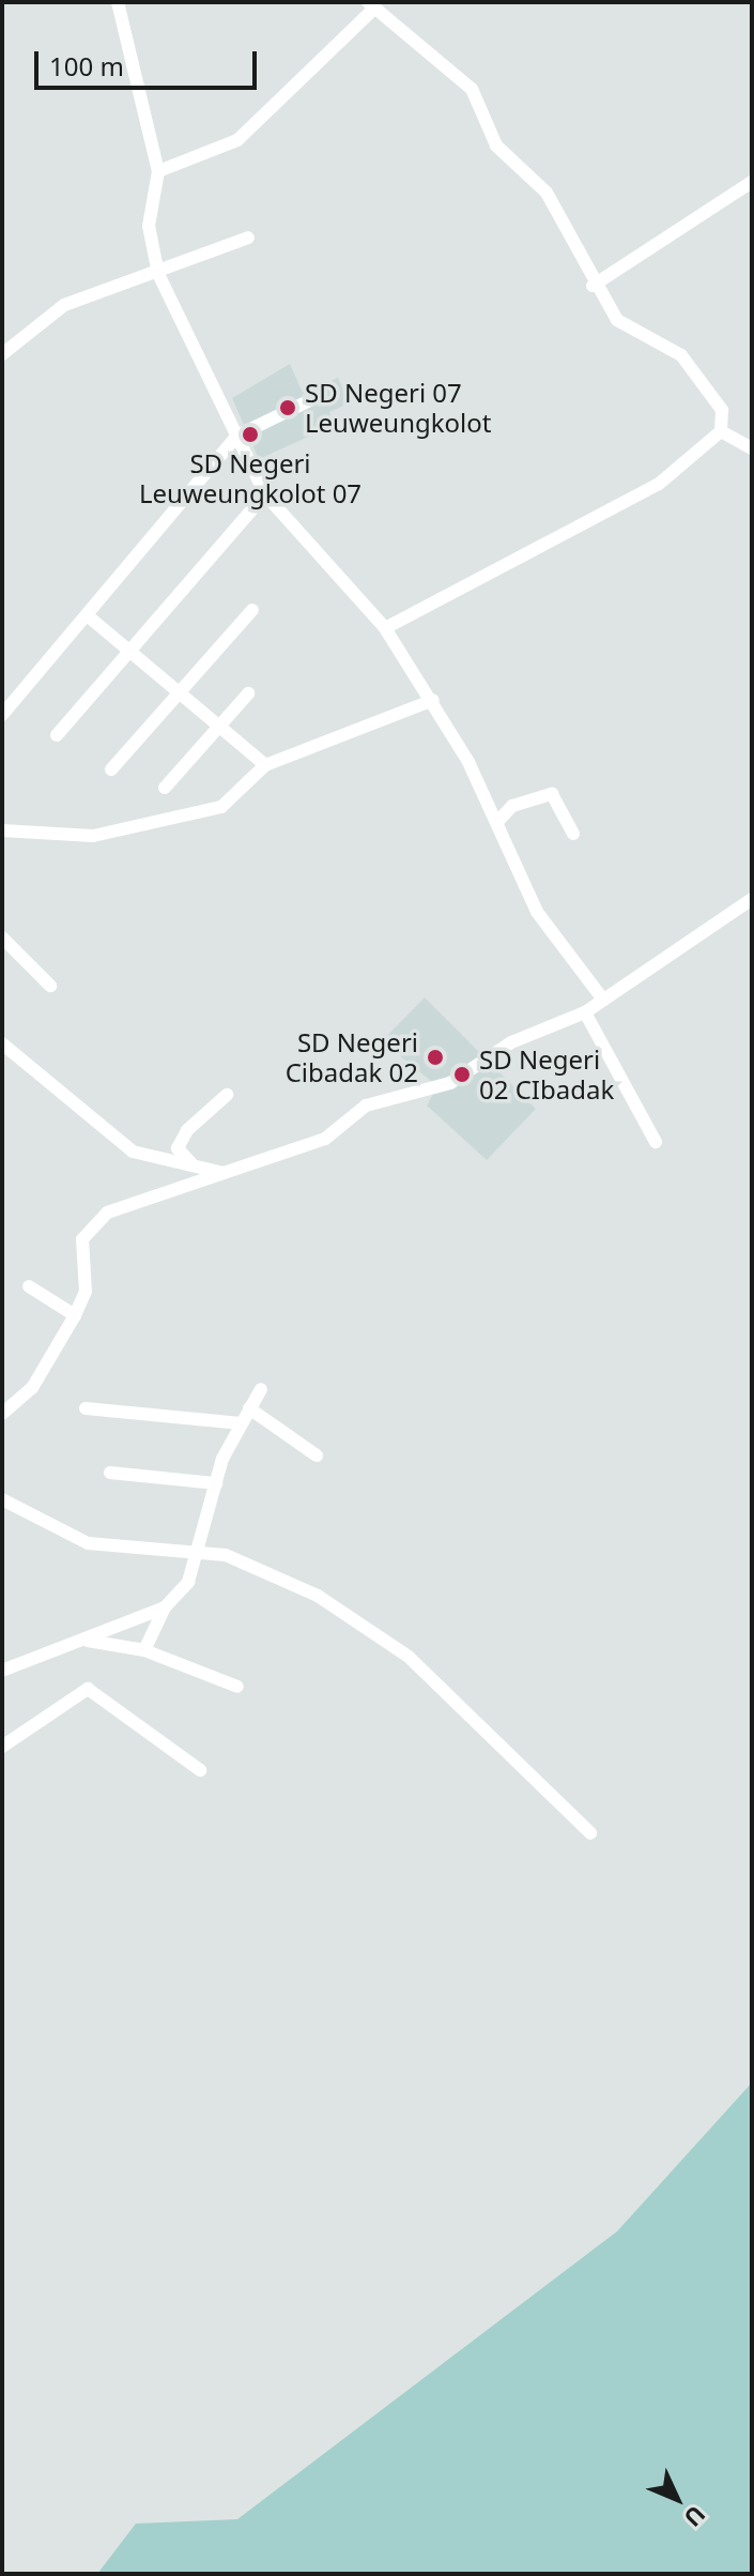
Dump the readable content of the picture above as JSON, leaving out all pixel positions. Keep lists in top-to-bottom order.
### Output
{
  "places": [
    "SD Negeri 07 Leuweungkolot",
    "SD Negeri Leuweungkolot 07",
    "SD Negeri Cibadak 02",
    "SD Negeri 02 CIbadak"
  ],
  "scale_bar": "100 m",
  "north": "bottom right"
}
